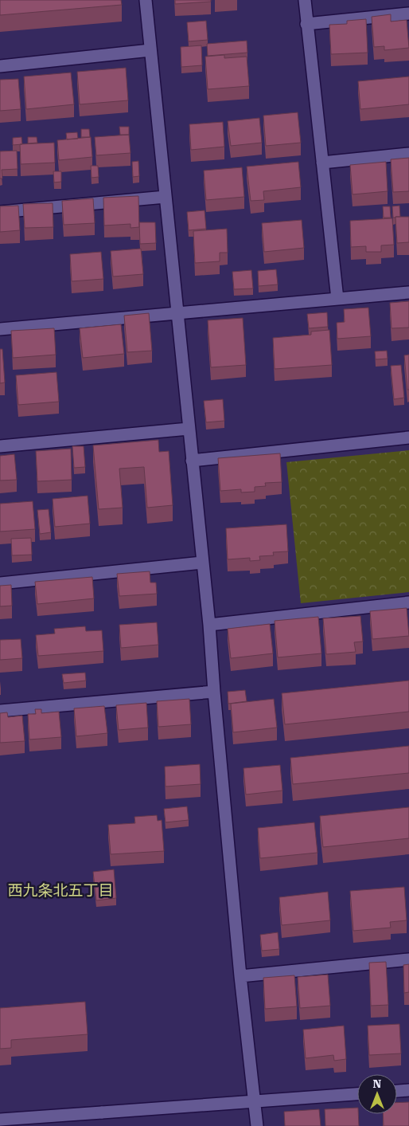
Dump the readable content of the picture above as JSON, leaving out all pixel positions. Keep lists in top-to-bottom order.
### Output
{
  "districts": ["西九条北五丁目"],
  "north": "top"
}
